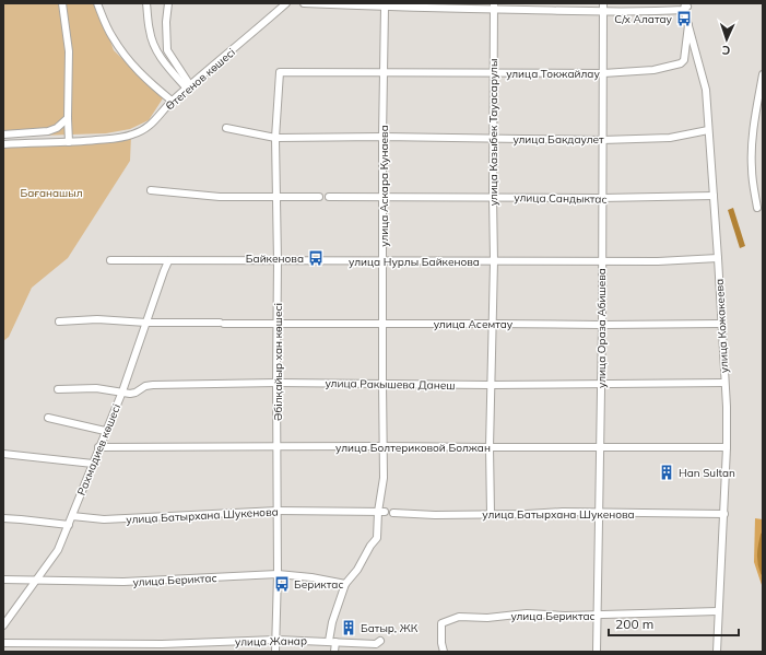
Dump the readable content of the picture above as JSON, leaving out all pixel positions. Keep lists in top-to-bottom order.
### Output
{
  "streets": {
    "street": [
      "улица Токжайлау",
      "Өтегенов көшесі",
      "улица Казыбек Тауасарулы",
      "улица Бакдаулет",
      "улица Аскара Кунаева",
      "улица Сандыктас",
      "улица Нурлы Байкенова",
      "улица Асемтау",
      "улица Кожакеева",
      "улица Ораза Абишева",
      "Әбілқайыр хан көшесі",
      "улица Ракышева Данеш",
      "улица Болтериковой Болжан",
      "Рахмадиев көшесі",
      "улица Батырхана Шукенова",
      "улица Бериктас",
      "улица Жанар"
    ]
  },
  "crossings": [
    ["улица Токжайлау", "улица Казыбек Тауасарулы"],
    ["улица Токжайлау", "улица Аскара Кунаева"],
    ["улица Токжайлау", "улица Кожакеева"],
    ["улица Токжайлау", "улица Ораза Абишева"],
    ["улица Токжайлау", "Әбілқайыр хан көшесі"],
    ["улица Казыбек Тауасарулы", "улица Бакдаулет"],
    ["улица Казыбек Тауасарулы", "улица Сандыктас"],
    ["улица Казыбек Тауасарулы", "улица Нурлы Байкенова"],
    ["улица Казыбек Тауасарулы", "улица Асемтау"],
    ["улица Казыбек Тауасарулы", "улица Ракышева Данеш"],
    ["улица Казыбек Тауасарулы", "улица Болтериковой Болжан"],
    ["улица Казыбек Тауасарулы", "улица Батырхана Шукенова"],
    ["улица Бакдаулет", "улица Аскара Кунаева"],
    ["улица Бакдаулет", "улица Кожакеева"],
    ["улица Бакдаулет", "улица Ораза Абишева"],
    ["улица Бакдаулет", "Әбілқайыр хан көшесі"],
    ["улица Аскара Кунаева", "улица Сандыктас"],
    ["улица Аскара Кунаева", "улица Нурлы Байкенова"],
    ["улица Аскара Кунаева", "улица Асемтау"],
    ["улица Аскара Кунаева", "улица Ракышева Данеш"],
    ["улица Аскара Кунаева", "улица Болтериковой Болжан"],
    ["улица Аскара Кунаева", "улица Батырхана Шукенова"],
    ["улица Аскара Кунаева", "улица Бериктас"],
    ["улица Аскара Кунаева", "улица Жанар"],
    ["улица Сандыктас", "улица Кожакеева"],
    ["улица Сандыктас", "улица Ораза Абишева"],
    ["улица Нурлы Байкенова", "улица Кожакеева"],
    ["улица Нурлы Байкенова", "улица Ораза Абишева"],
    ["улица Нурлы Байкенова", "Әбілқайыр хан көшесі"],
    ["улица Нурлы Байкенова", "Рахмадиев көшесі"],
    ["улица Асемтау", "улица Кожакеева"],
    ["улица Асемтау", "улица Ораза Абишева"],
    ["улица Асемтау", "Әбілқайыр хан көшесі"],
    ["улица Асемтау", "Рахмадиев көшесі"],
    ["улица Кожакеева", "улица Ракышева Данеш"],
    ["улица Кожакеева", "улица Болтериковой Болжан"],
    ["улица Кожакеева", "улица Батырхана Шукенова"],
    ["улица Кожакеева", "улица Бериктас"],
    ["улица Ораза Абишева", "улица Ракышева Данеш"],
    ["улица Ораза Абишева", "улица Болтериковой Болжан"],
    ["улица Ораза Абишева", "улица Батырхана Шукенова"],
    ["улица Ораза Абишева", "улица Бериктас"],
    ["Әбілқайыр хан көшесі", "улица Ракышева Данеш"],
    ["Әбілқайыр хан көшесі", "улица Болтериковой Болжан"],
    ["Әбілқайыр хан көшесі", "улица Батырхана Шукенова"],
    ["Әбілқайыр хан көшесі", "улица Бериктас"],
    ["Әбілқайыр хан көшесі", "улица Жанар"],
    ["улица Ракышева Данеш", "Рахмадиев көшесі"],
    ["улица Болтериковой Болжан", "Рахмадиев көшесі"],
    ["Рахмадиев көшесі", "улица Батырхана Шукенова"],
    ["Рахмадиев көшесі", "улица Бериктас"]
  ],
  "parks": ["Бағанашыл"],
  "places": {
    "bus stop": ["С/х Алатау", "Байкенова", "Бериктас"],
    "building": ["Han Sultan", "Батыр, ЖК"]
  },
  "scale_bar": "200 m",
  "north": "bottom"
}
